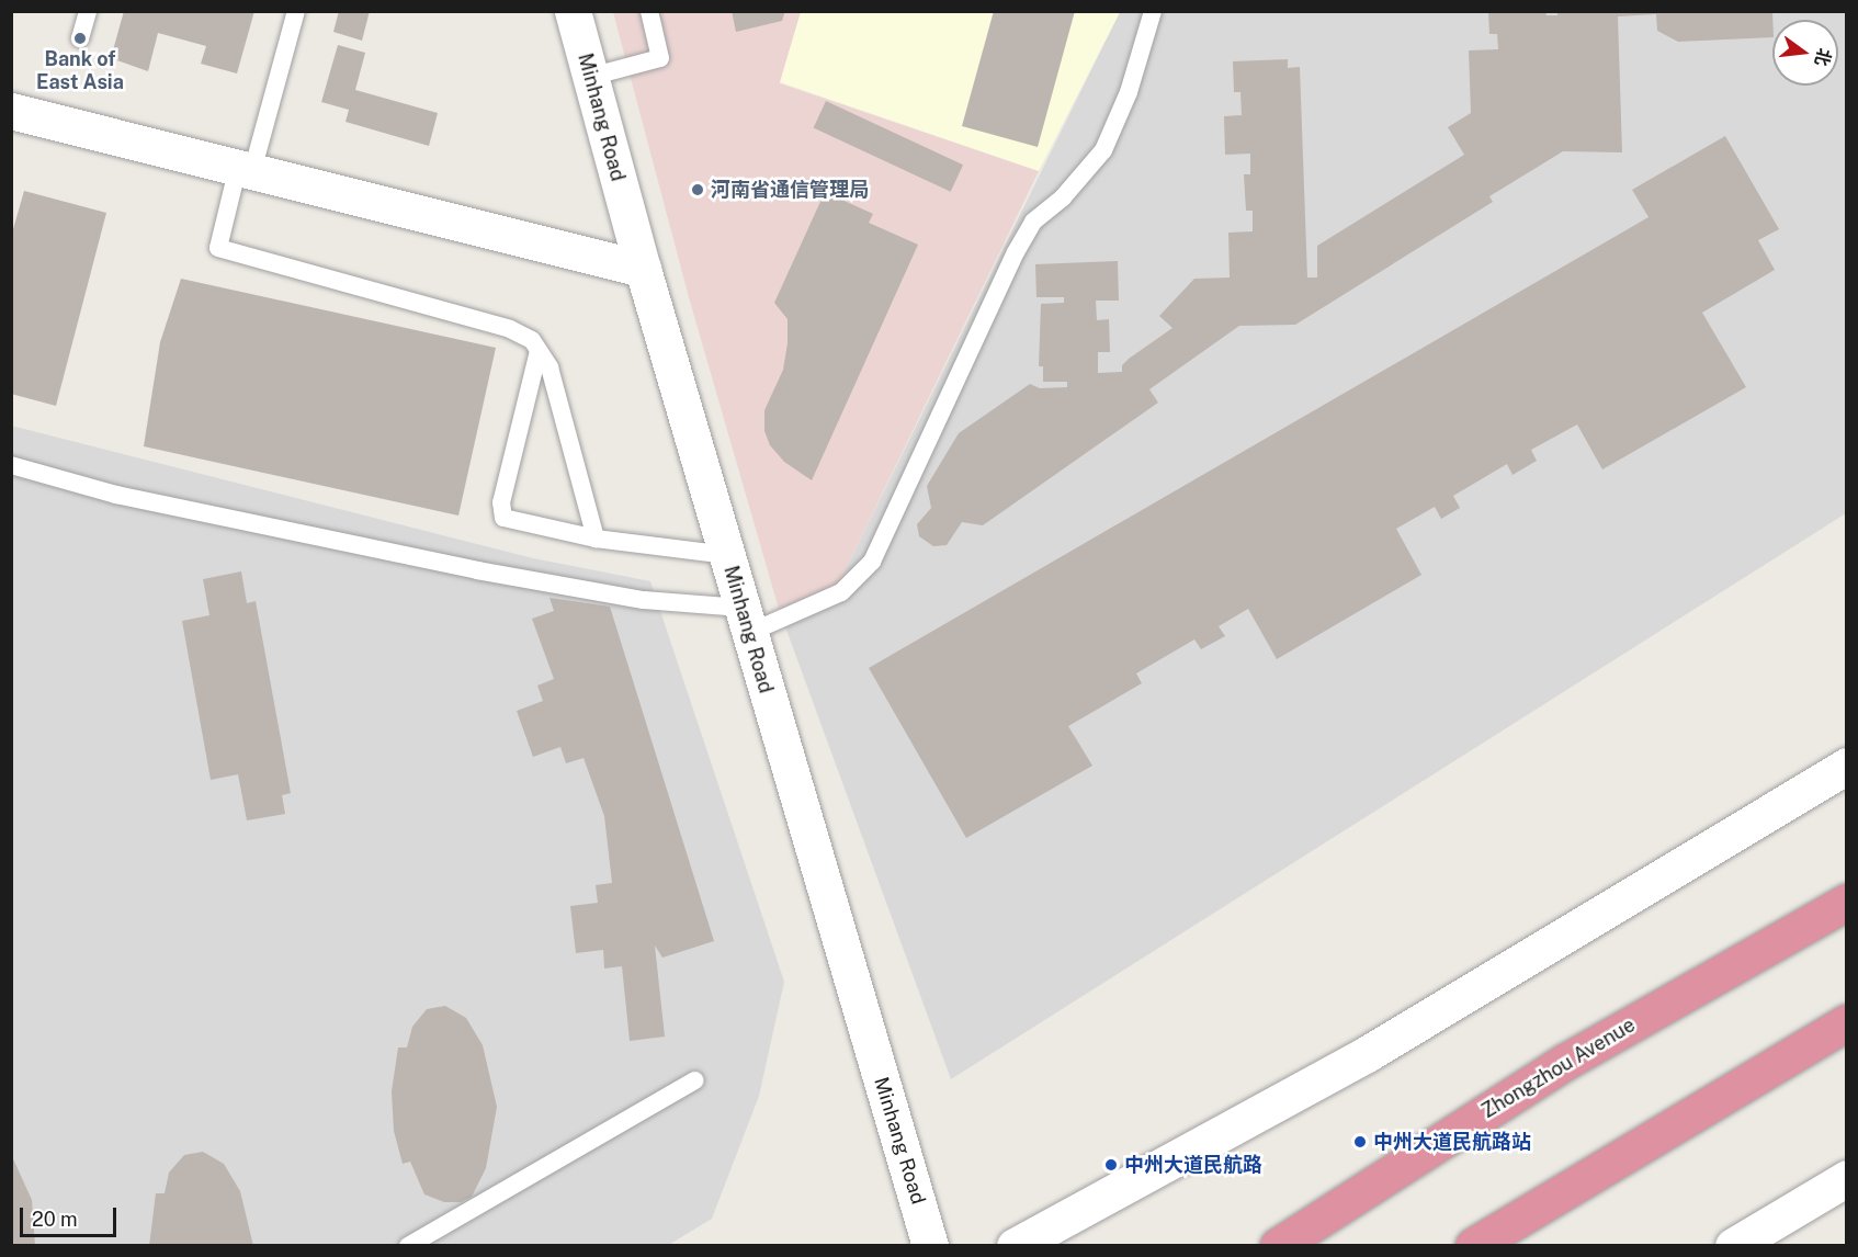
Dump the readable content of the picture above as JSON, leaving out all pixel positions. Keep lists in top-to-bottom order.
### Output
{
  "streets": {
    "highway": ["Zhongzhou Avenue"],
    "street": ["Minhang Road"]
  },
  "places": [
    "Bank of East Asia",
    "河南省通信管理局",
    "中州大道民航路站",
    "中州大道民航路"
  ],
  "scale_bar": "20 m",
  "north": "right"
}
